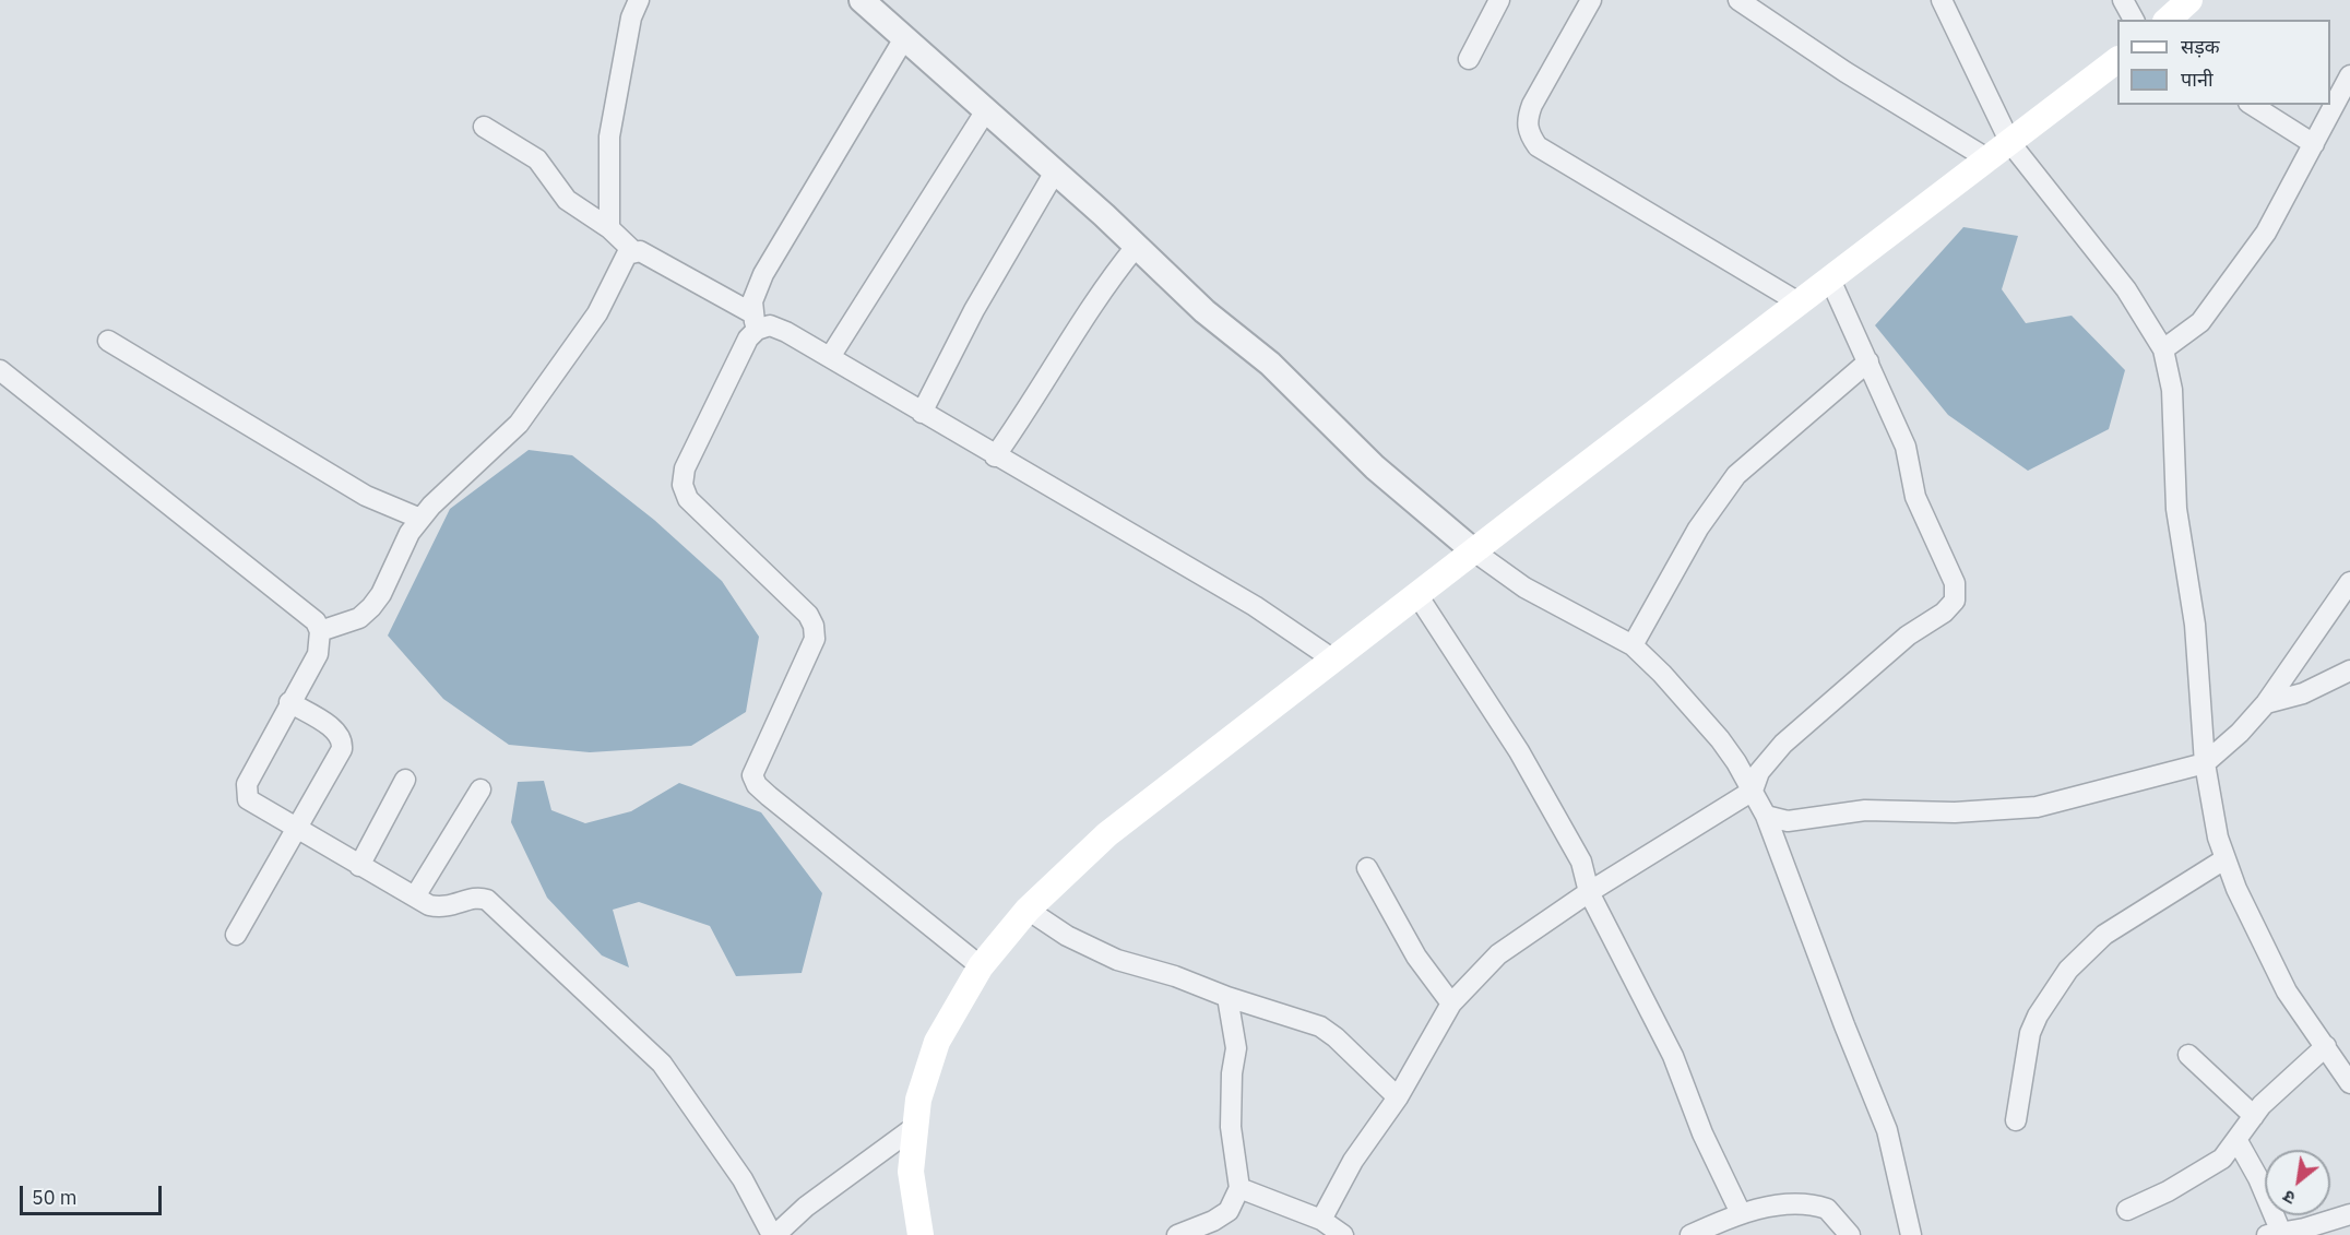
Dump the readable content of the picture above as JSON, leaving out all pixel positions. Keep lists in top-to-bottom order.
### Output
{
  "legend": ["सड़क", "पानी"],
  "scale_bar": "50 m",
  "north": "bottom left"
}
